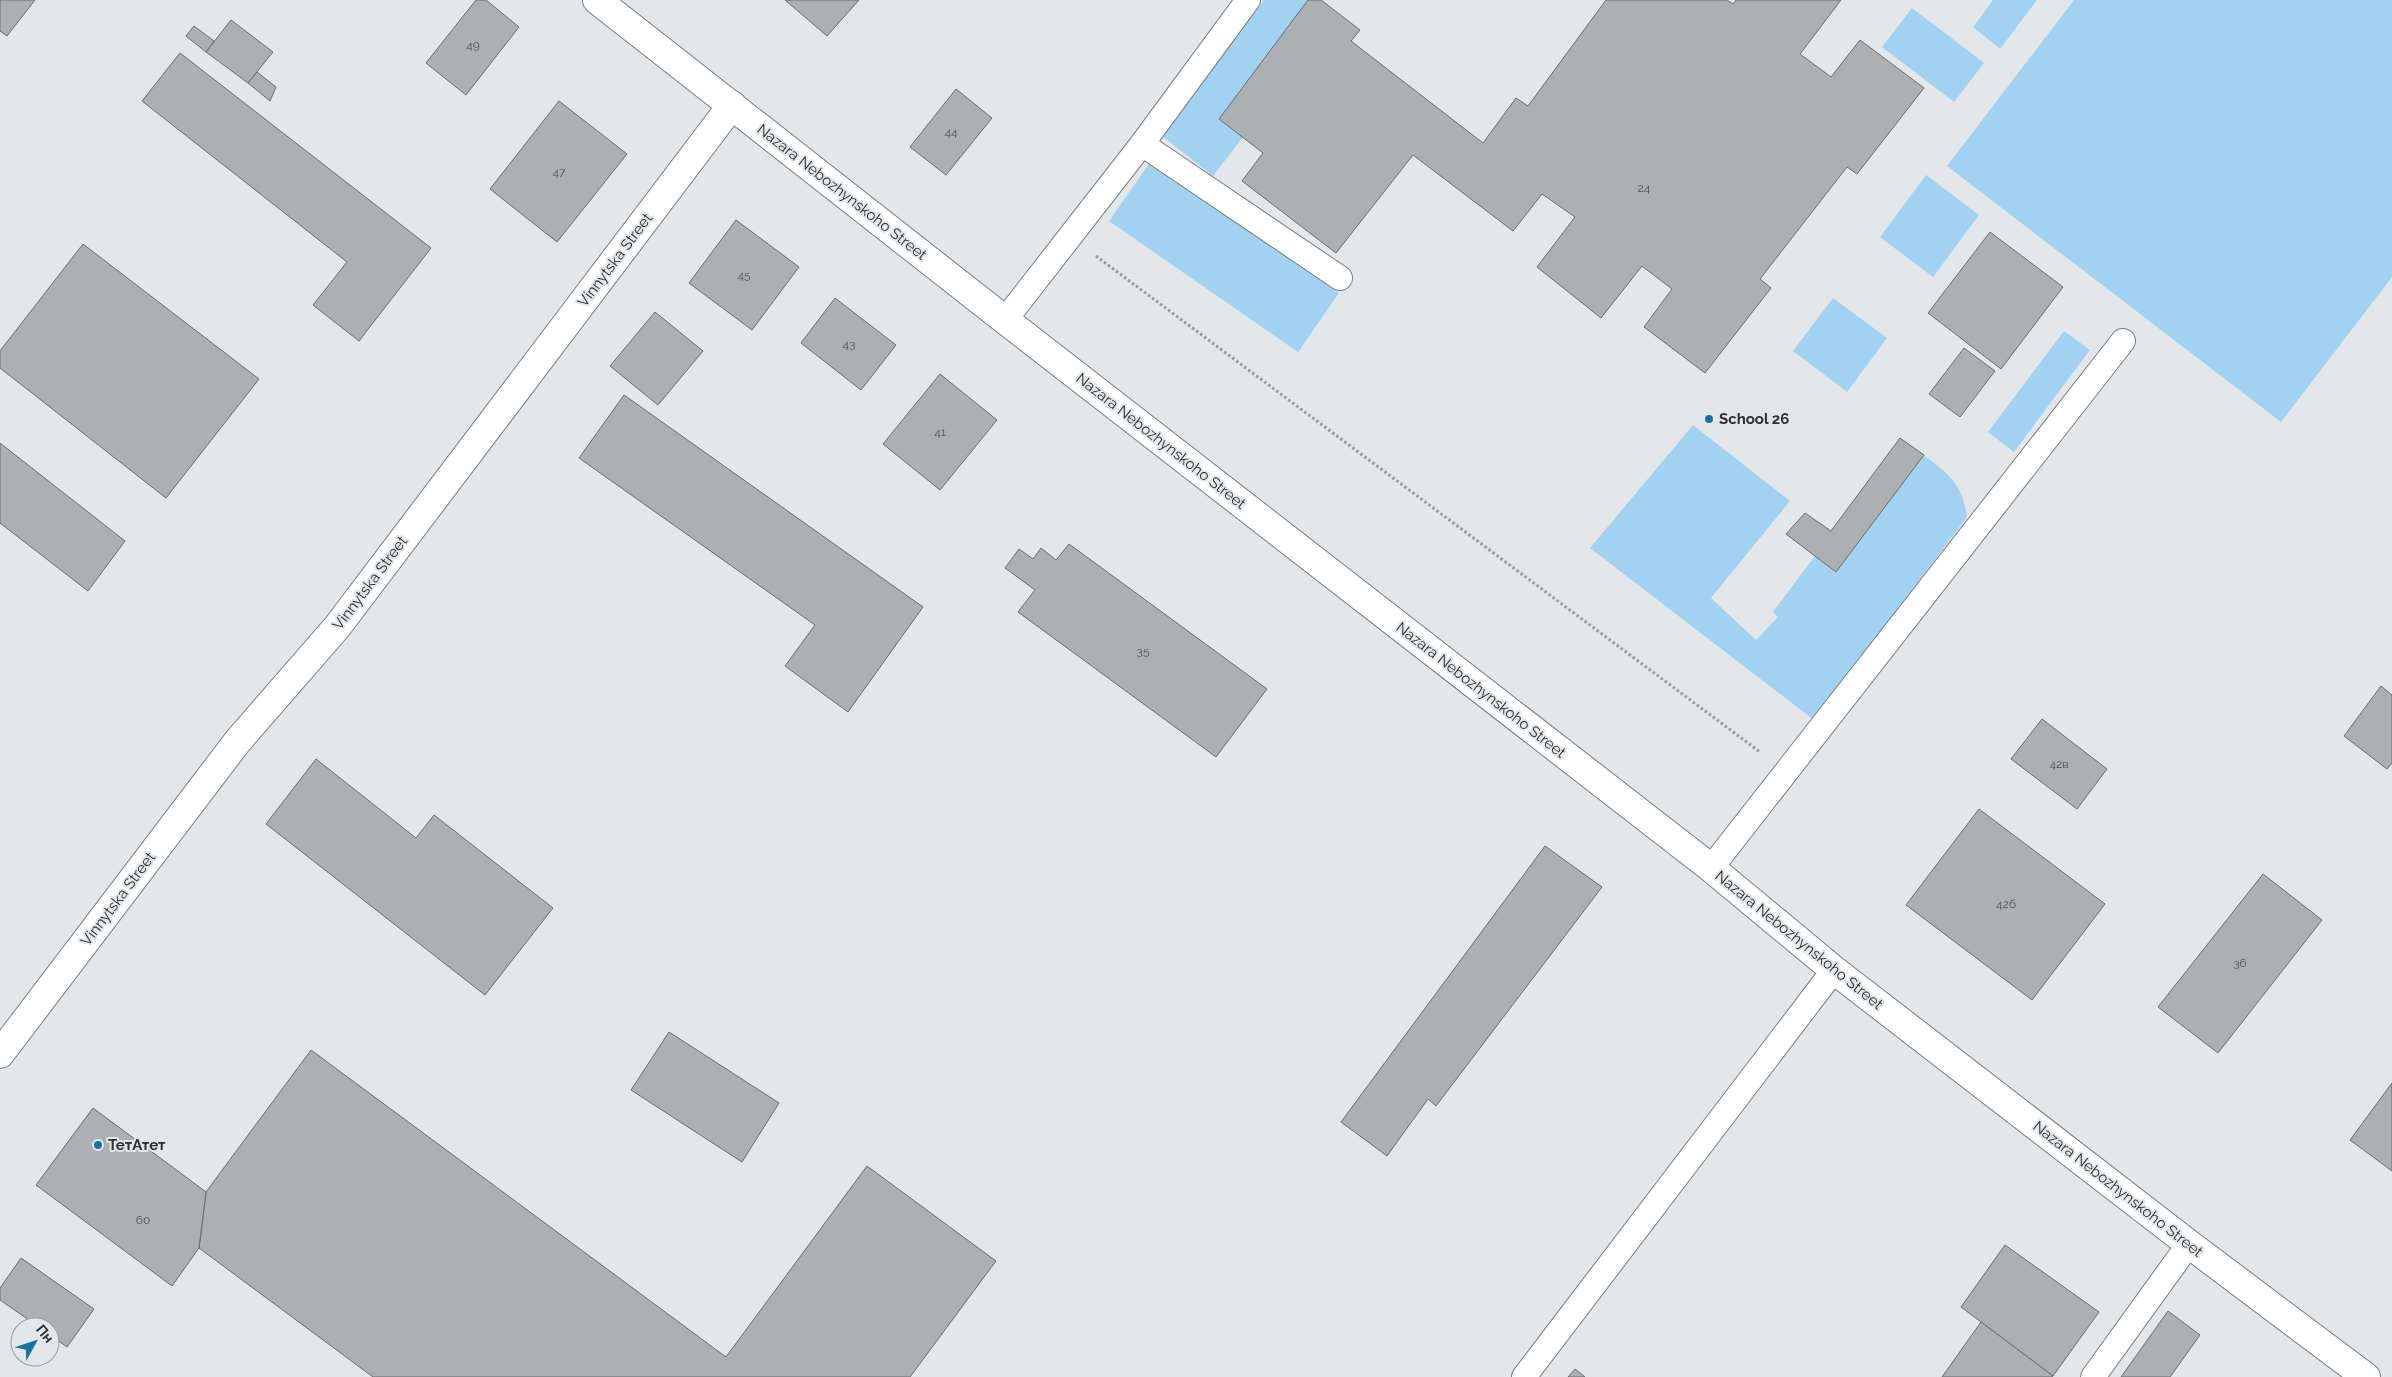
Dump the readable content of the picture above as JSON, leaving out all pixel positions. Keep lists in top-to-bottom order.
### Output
{
  "streets": {
    "street": ["Nazara Nebozhynskoho Street", "Vinnytska Street"]
  },
  "crossings": [
    ["Nazara Nebozhynskoho Street", "Vinnytska Street"]
  ],
  "places": ["School 26", "ТетАтет"],
  "house_numbers": [
    "49",
    "44",
    "47",
    "24",
    "45",
    "43",
    "41",
    "35",
    "42в",
    "42б",
    "36",
    "60"
  ],
  "north": "top right"
}
